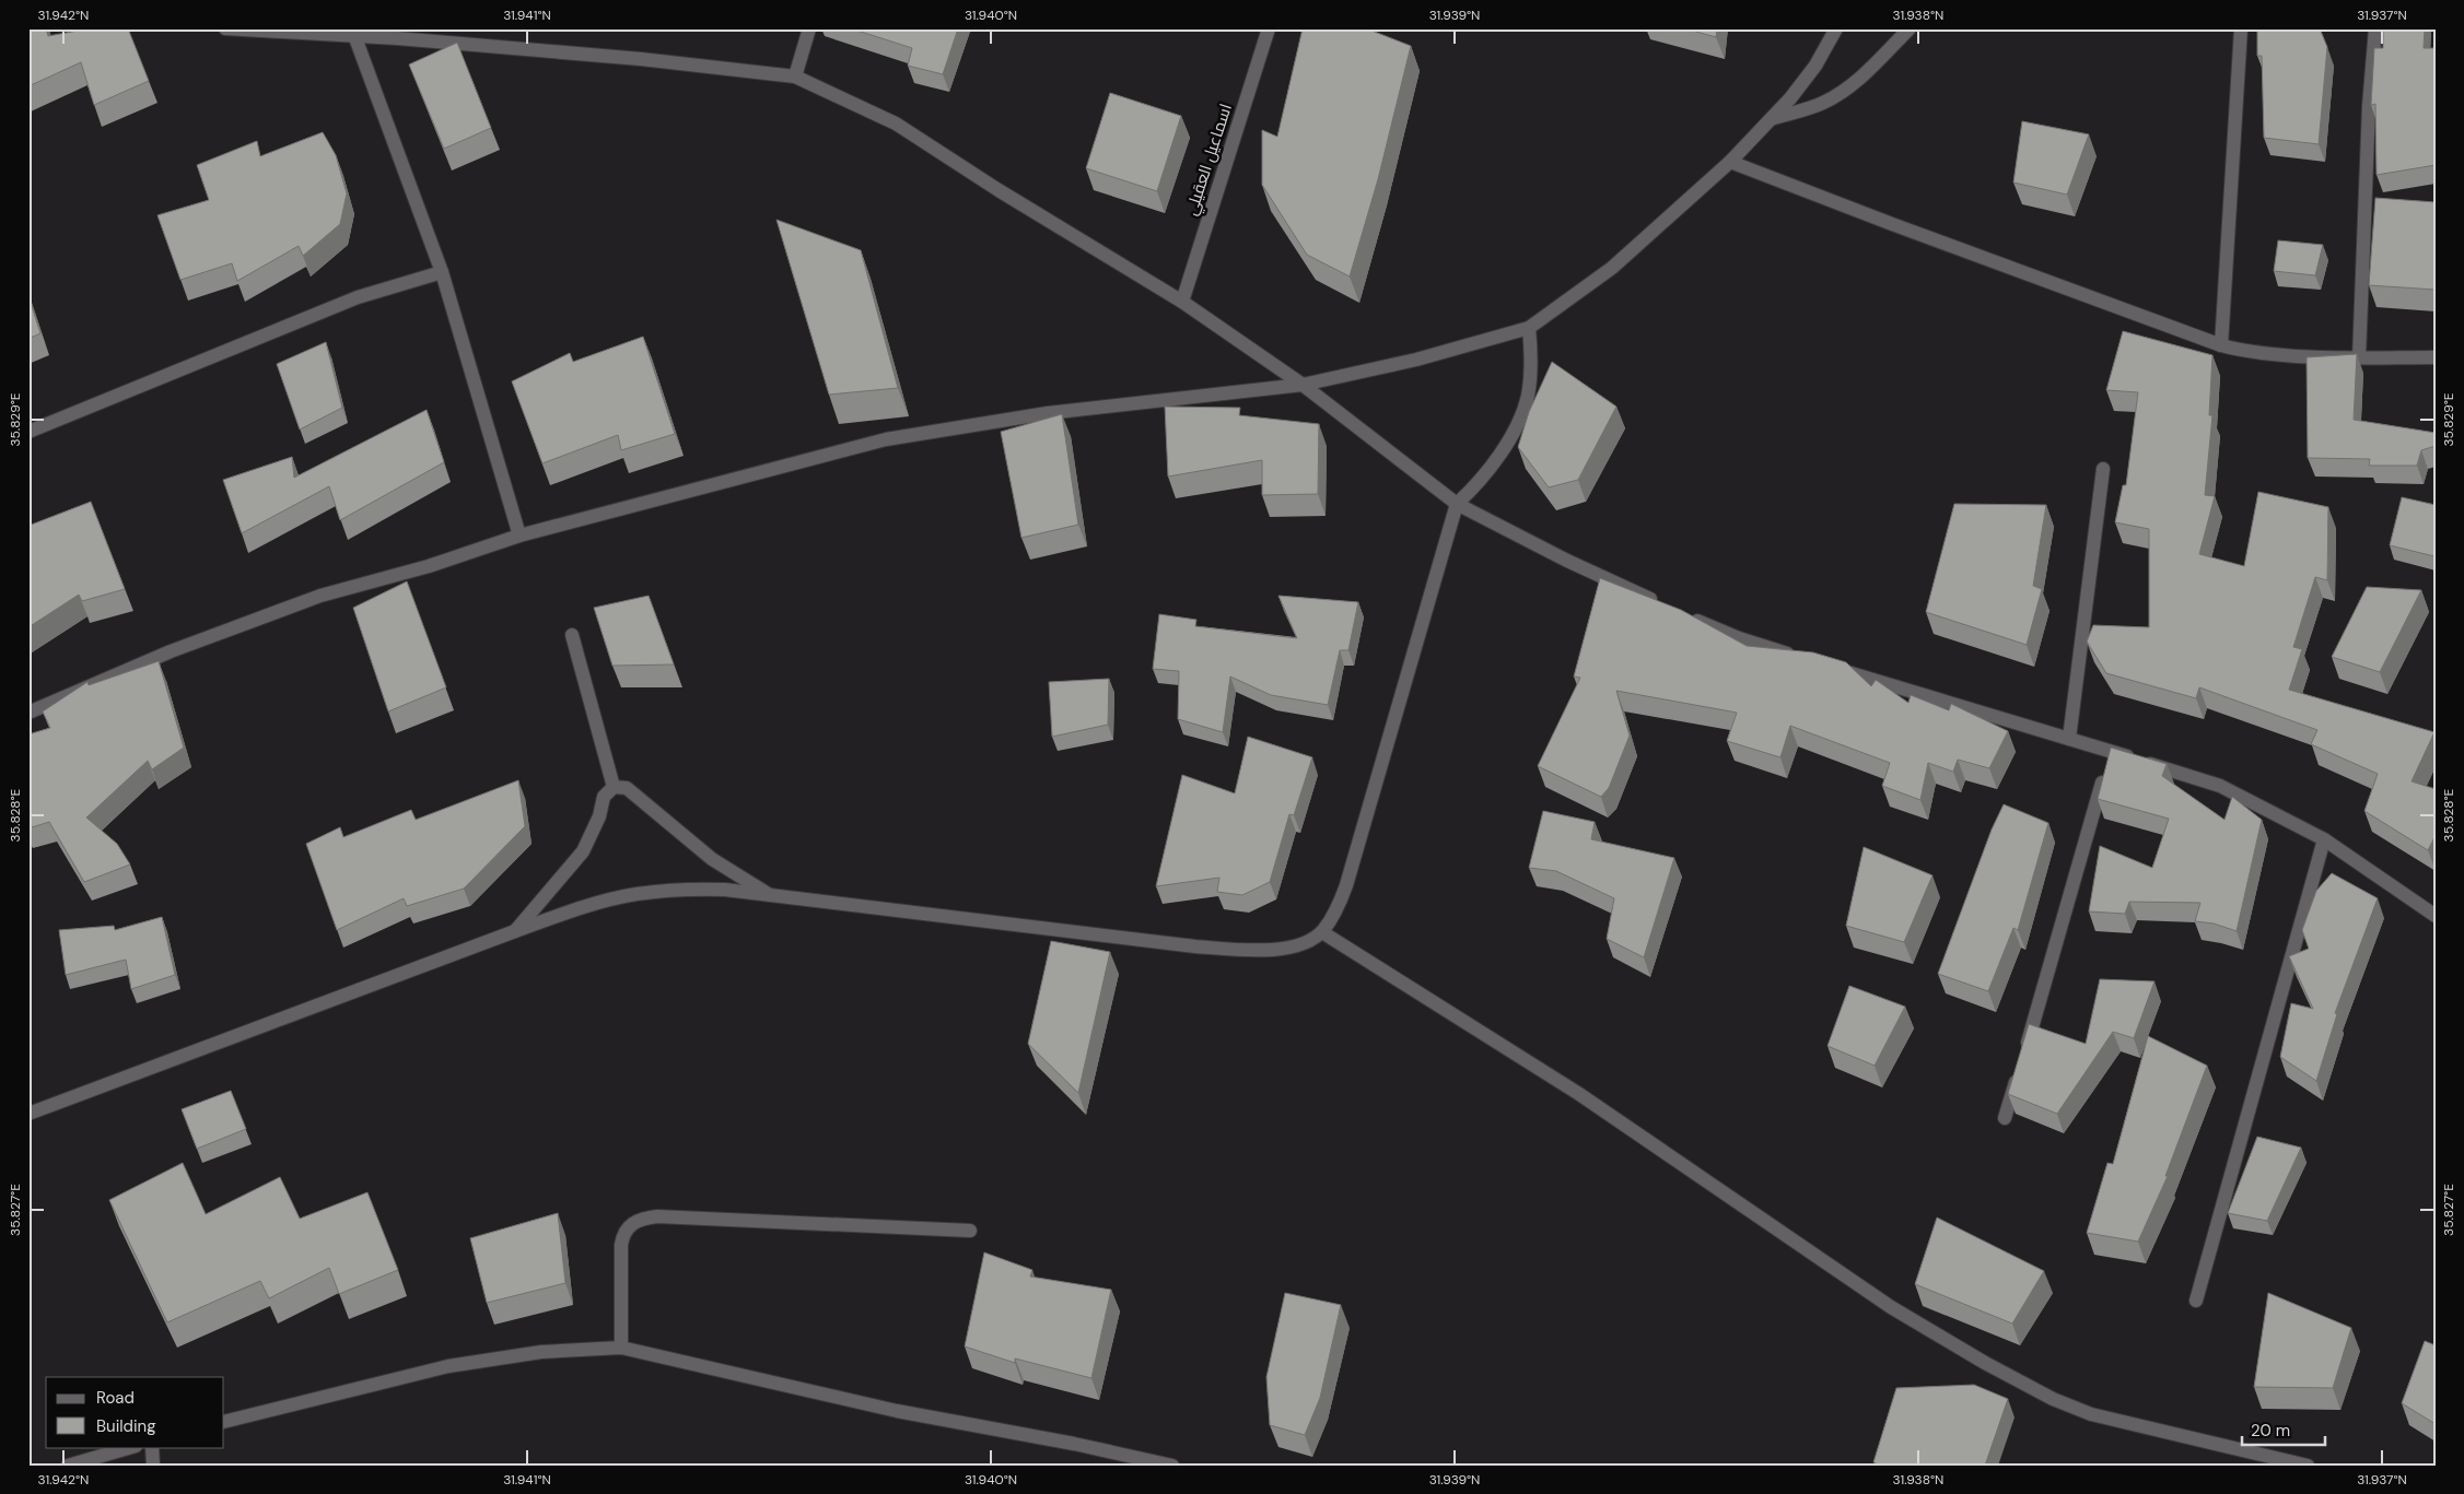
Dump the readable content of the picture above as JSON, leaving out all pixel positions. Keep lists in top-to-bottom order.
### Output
{
  "streets": {
    "street": ["اسماعيل العقيلي"]
  },
  "legend": ["Road", "Building"],
  "scale_bar": "20 m",
  "coordinates": [
    "31.942°N",
    "31.941°N",
    "31.940°N",
    "31.939°N",
    "31.938°N",
    "31.937°N",
    "35.829°E",
    "35.828°E",
    "35.827°E"
  ]
}
